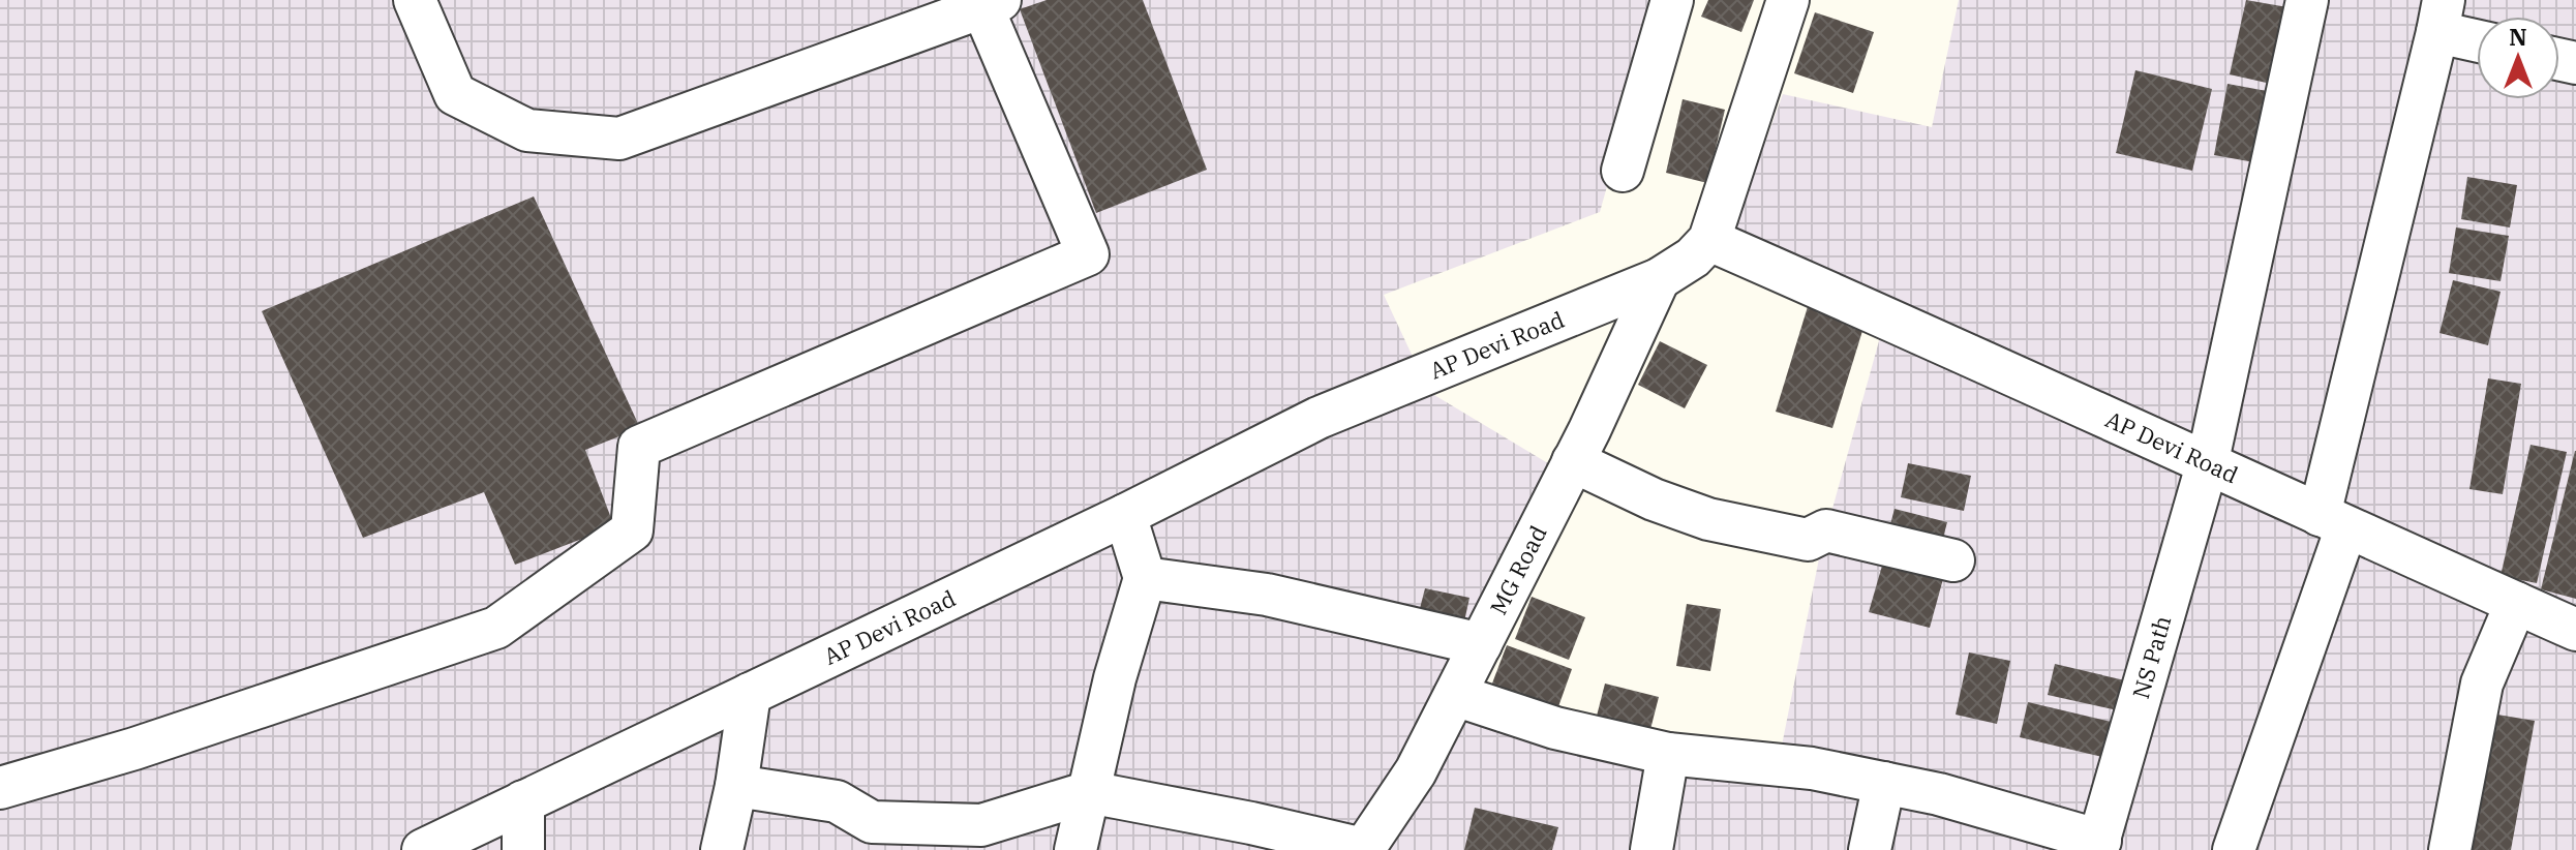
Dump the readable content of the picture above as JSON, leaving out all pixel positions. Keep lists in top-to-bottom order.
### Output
{
  "streets": {
    "street": ["AP Devi Road", "MG Road", "NS Path"]
  },
  "crossings": [
    ["AP Devi Road", "MG Road"],
    ["AP Devi Road", "NS Path"]
  ],
  "north": "top"
}
